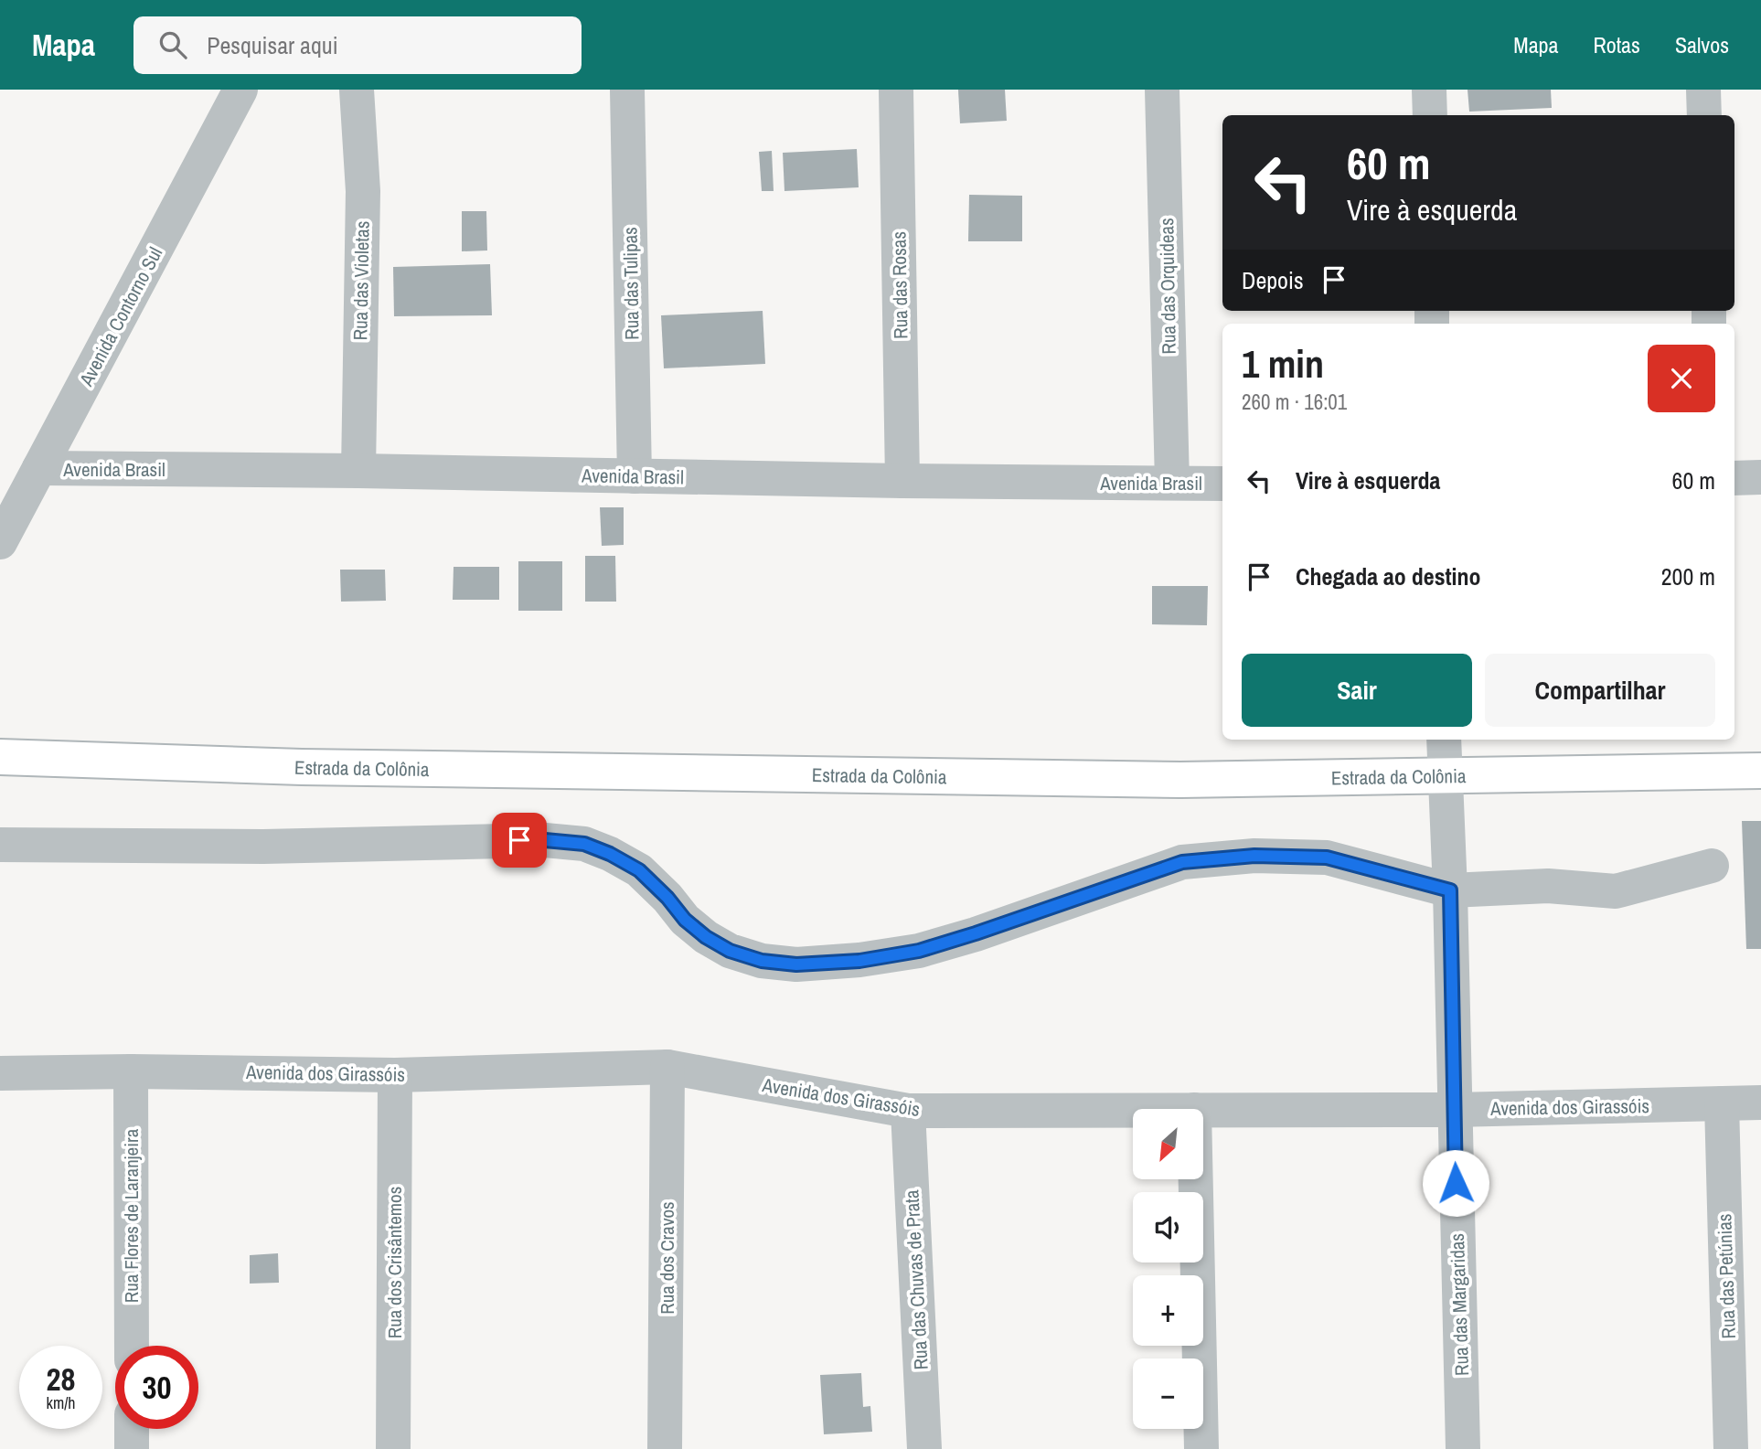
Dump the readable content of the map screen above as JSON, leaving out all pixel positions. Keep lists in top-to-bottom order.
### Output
{
  "streets": {
    "main road": ["Estrada da Colônia"],
    "street": [
      "Rua das Violetas",
      "Rua das Tulipas",
      "Rua das Rosas",
      "Rua das Orquideas",
      "Avenida Contorno Sul",
      "Avenida Brasil",
      "Avenida dos Girassóis",
      "Rua Flores de Laranjeira",
      "Rua dos Cravos",
      "Rua dos Crisântemos",
      "Rua das Petúnias",
      "Rua das Chuvas de Prata",
      "Rua das Margaridas"
    ]
  },
  "crossings": [
    ["Rua das Violetas", "Avenida Brasil"],
    ["Rua das Tulipas", "Avenida Brasil"],
    ["Rua das Rosas", "Avenida Brasil"],
    ["Rua das Orquideas", "Avenida Brasil"],
    ["Avenida Contorno Sul", "Avenida Brasil"],
    ["Estrada da Colônia", "Rua das Margaridas"],
    ["Avenida dos Girassóis", "Rua Flores de Laranjeira"],
    ["Avenida dos Girassóis", "Rua dos Cravos"],
    ["Avenida dos Girassóis", "Rua dos Crisântemos"],
    ["Avenida dos Girassóis", "Rua das Petúnias"],
    ["Avenida dos Girassóis", "Rua das Chuvas de Prata"],
    ["Avenida dos Girassóis", "Rua das Margaridas"]
  ],
  "north": "bottom left",
  "page": {
    "header": "Mapa",
    "search": "Pesquisar aqui",
    "nav": ["Mapa", "Rotas", "Salvos"],
    "turn": ["60 m", "Vire à esquerda"],
    "then": "Depois",
    "heading": ["1 min", "260 m · 16:01"],
    "list": [
      {
        "name": "Vire à esquerda",
        "value": "60 m"
      },
      {
        "name": "Chegada ao destino",
        "value": "200 m"
      }
    ],
    "buttons": ["Sair", "Compartilhar"],
    "map_buttons": ["+", "−"],
    "speed": "28 km/h",
    "limit": "30"
  }
}
